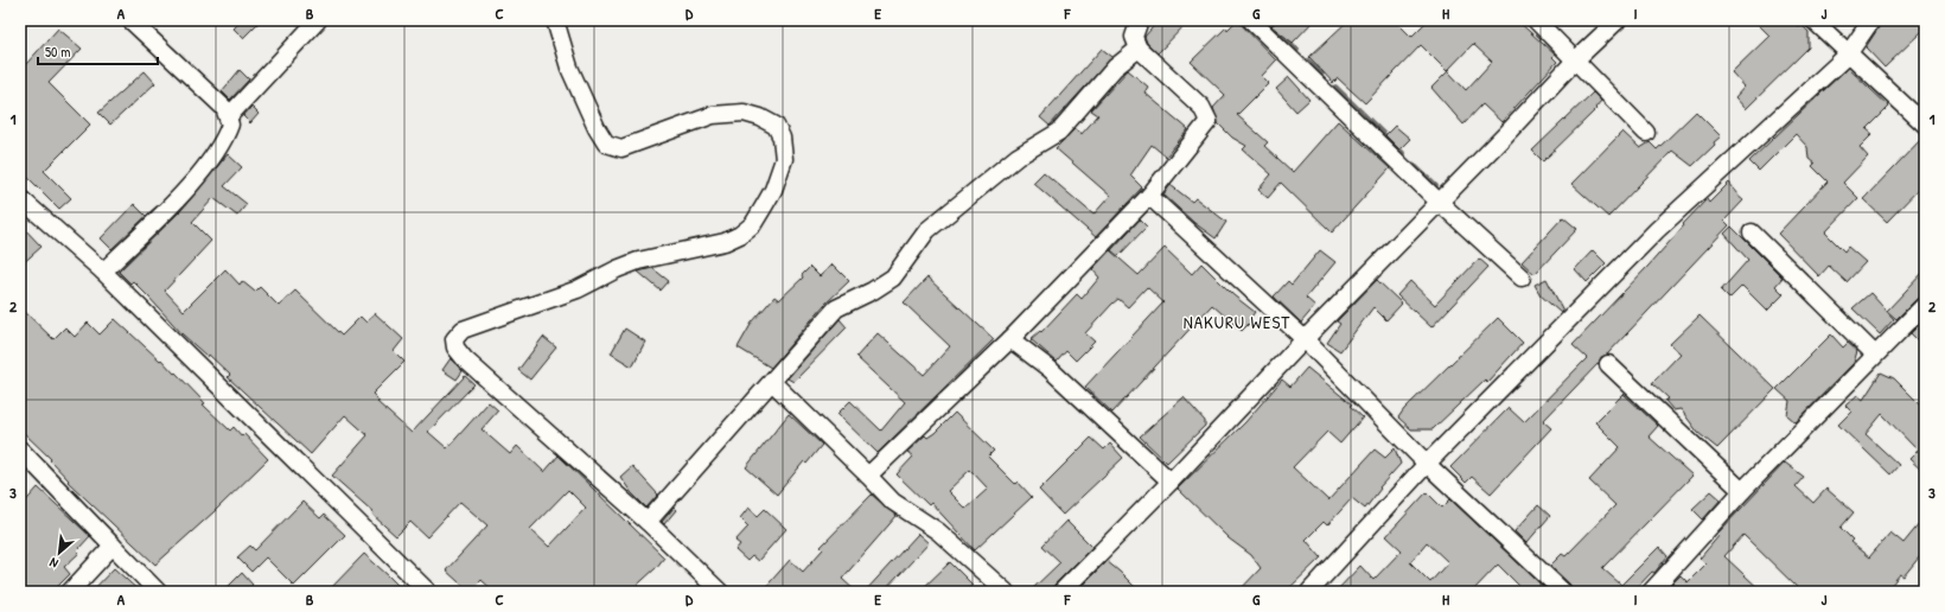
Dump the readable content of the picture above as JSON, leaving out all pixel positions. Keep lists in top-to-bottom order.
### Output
{
  "districts": ["NAKURU WEST"],
  "scale_bar": "50 m",
  "north": "bottom left",
  "grid": {
    "columns": [
      "A",
      "B",
      "C",
      "D",
      "E",
      "F",
      "G",
      "H",
      "I",
      "J"
    ],
    "rows": ["1", "2", "3"]
  }
}
